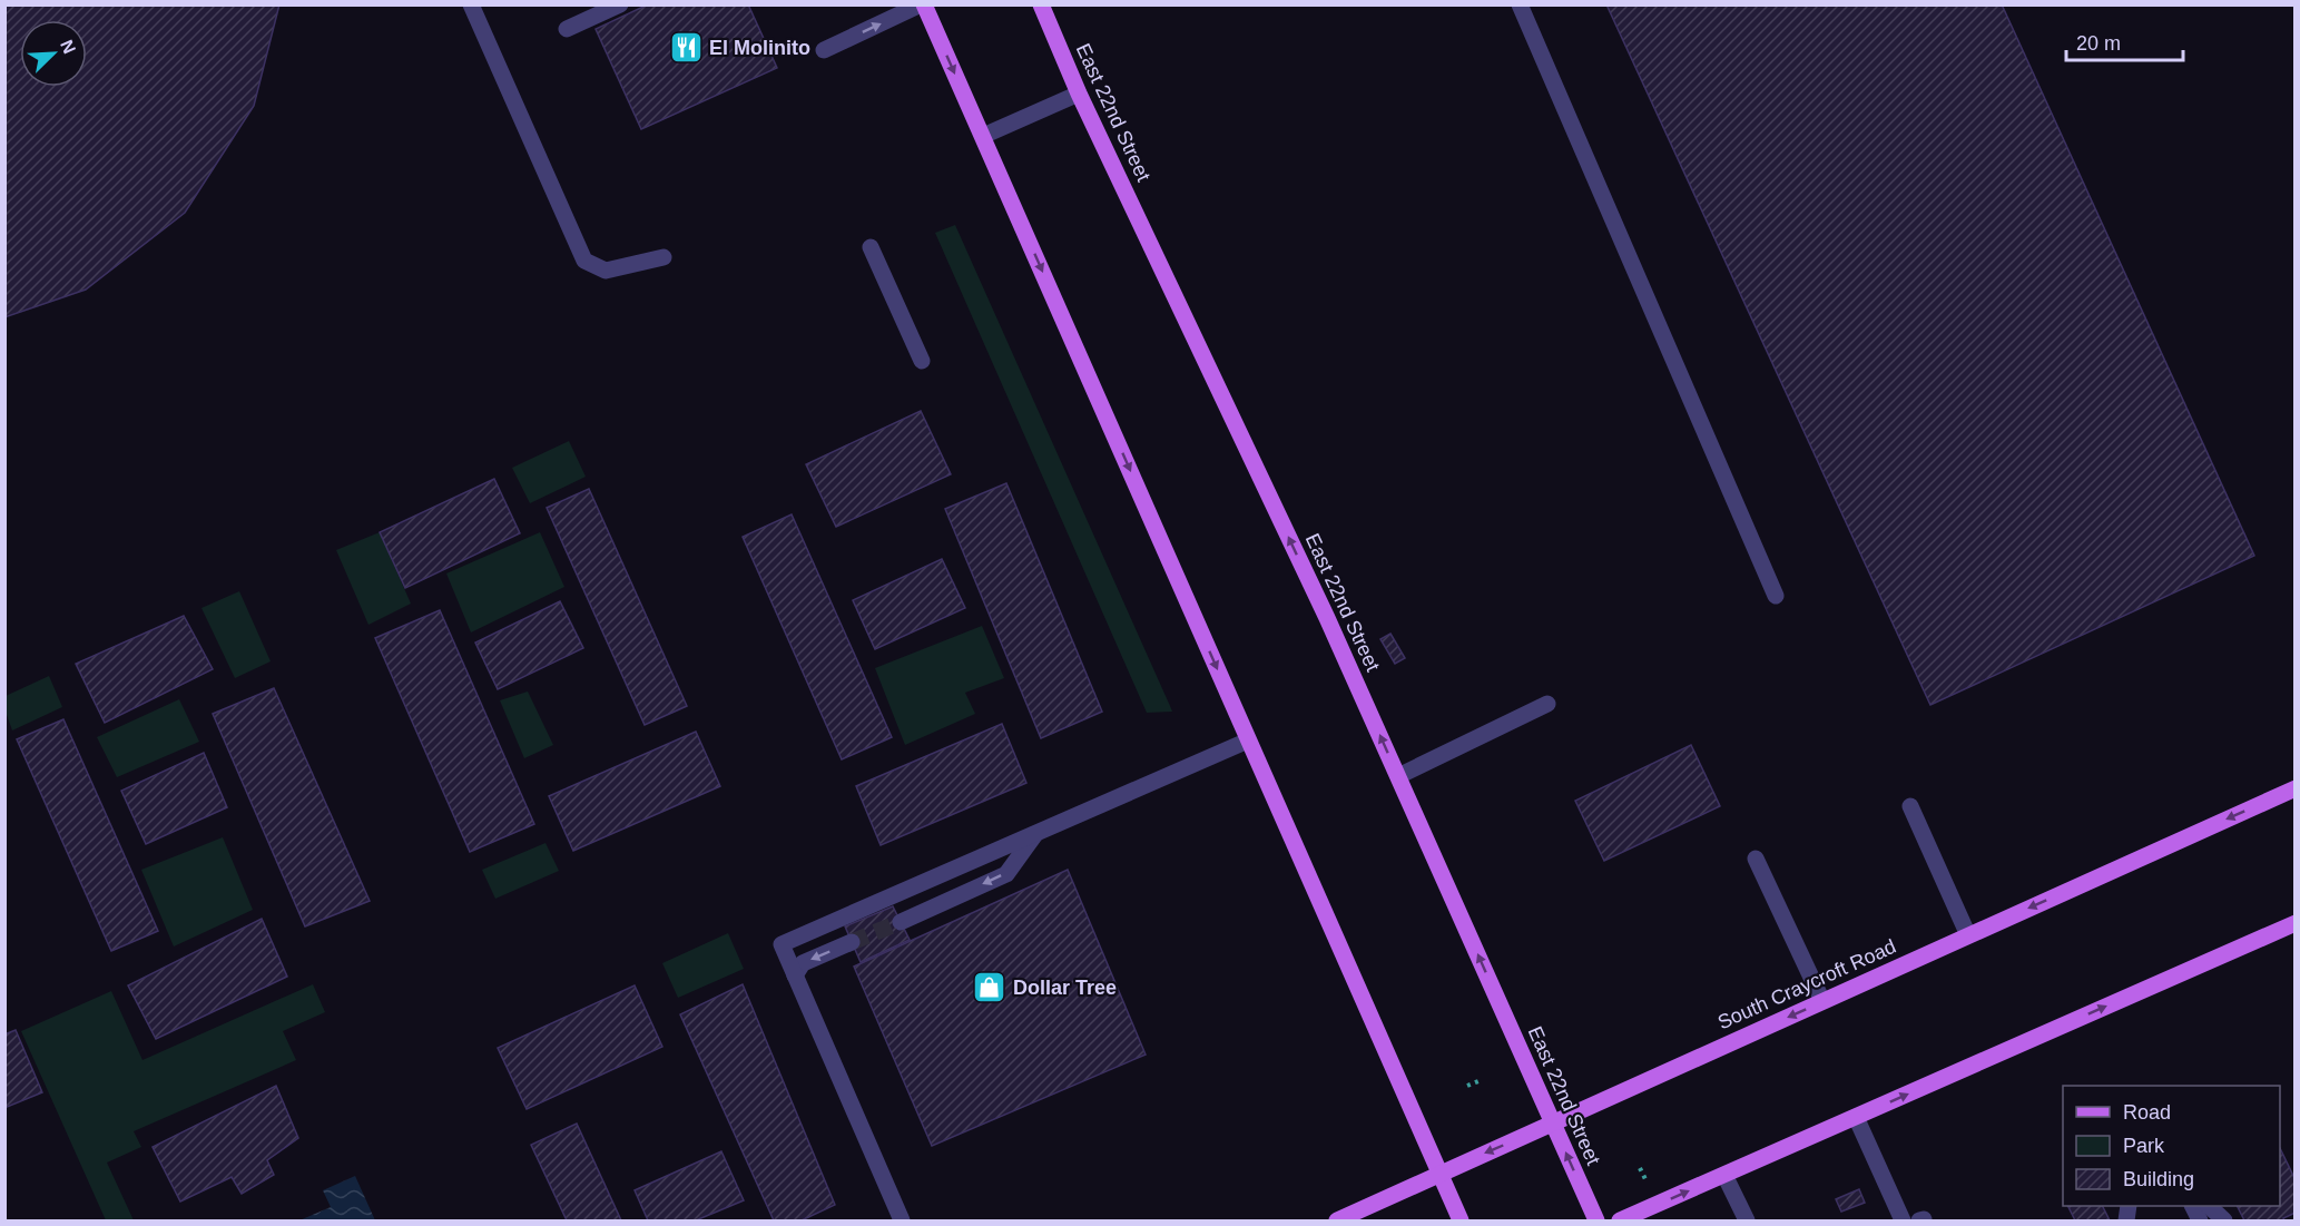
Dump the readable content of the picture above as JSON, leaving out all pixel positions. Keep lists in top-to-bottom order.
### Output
{
  "streets": {
    "main road": ["East 22nd Street", "South Craycroft Road"]
  },
  "crossings": [
    ["East 22nd Street", "South Craycroft Road"]
  ],
  "places": {
    "restaurant": ["El Molinito"],
    "shop": ["Dollar Tree"]
  },
  "legend": ["Road", "Park", "Building"],
  "scale_bar": "20 m",
  "north": "top right"
}
